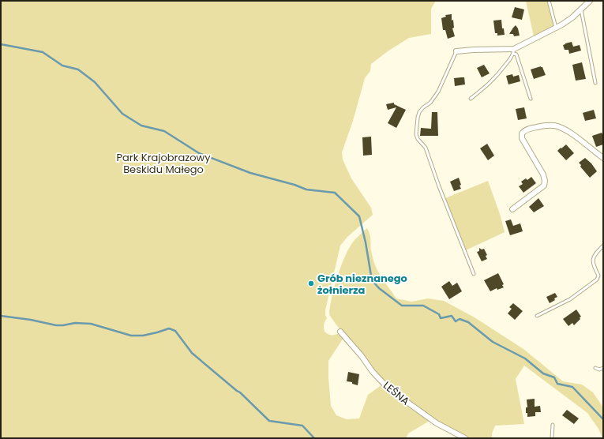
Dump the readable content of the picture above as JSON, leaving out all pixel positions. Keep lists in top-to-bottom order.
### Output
{
  "streets": {
    "street": ["LEŚNA"]
  },
  "parks": ["Park Krajobrazowy Beskidu Małego"],
  "places": ["Grób nieznanego żołnierza"]
}
